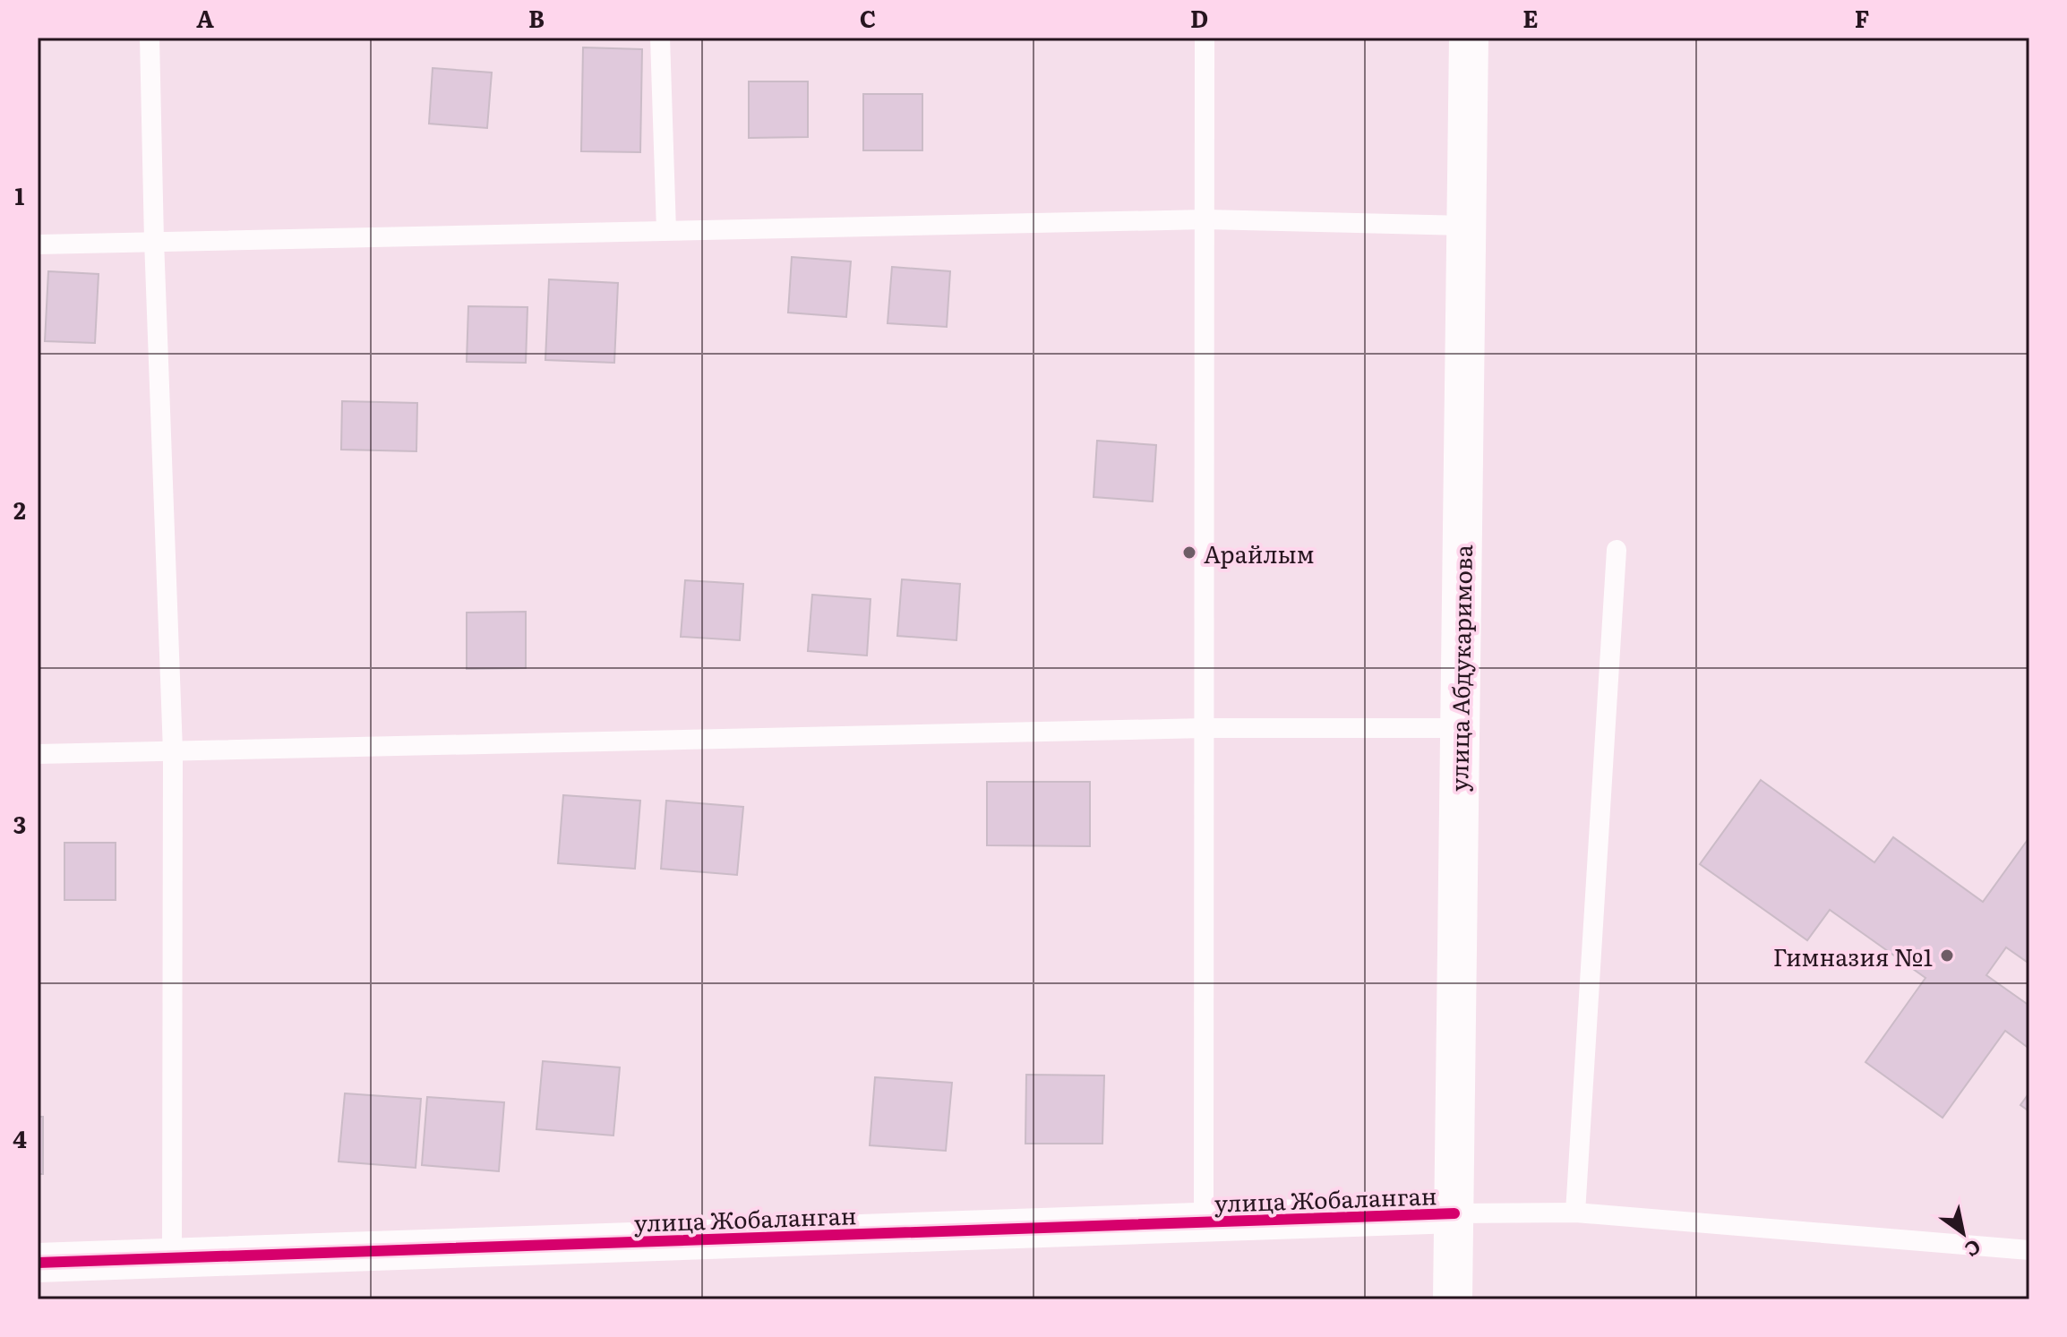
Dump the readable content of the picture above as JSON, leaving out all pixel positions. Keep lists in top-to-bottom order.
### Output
{
  "streets": {
    "street": ["улица Абдукаримова", "улица Жобаланган"]
  },
  "crossings": [
    ["улица Абдукаримова", "улица Жобаланган"]
  ],
  "places": ["Арайлым", "Гимназия №1"],
  "north": "bottom right",
  "grid": {
    "columns": [
      "A",
      "B",
      "C",
      "D",
      "E",
      "F"
    ],
    "rows": [
      "1",
      "2",
      "3",
      "4"
    ]
  }
}
